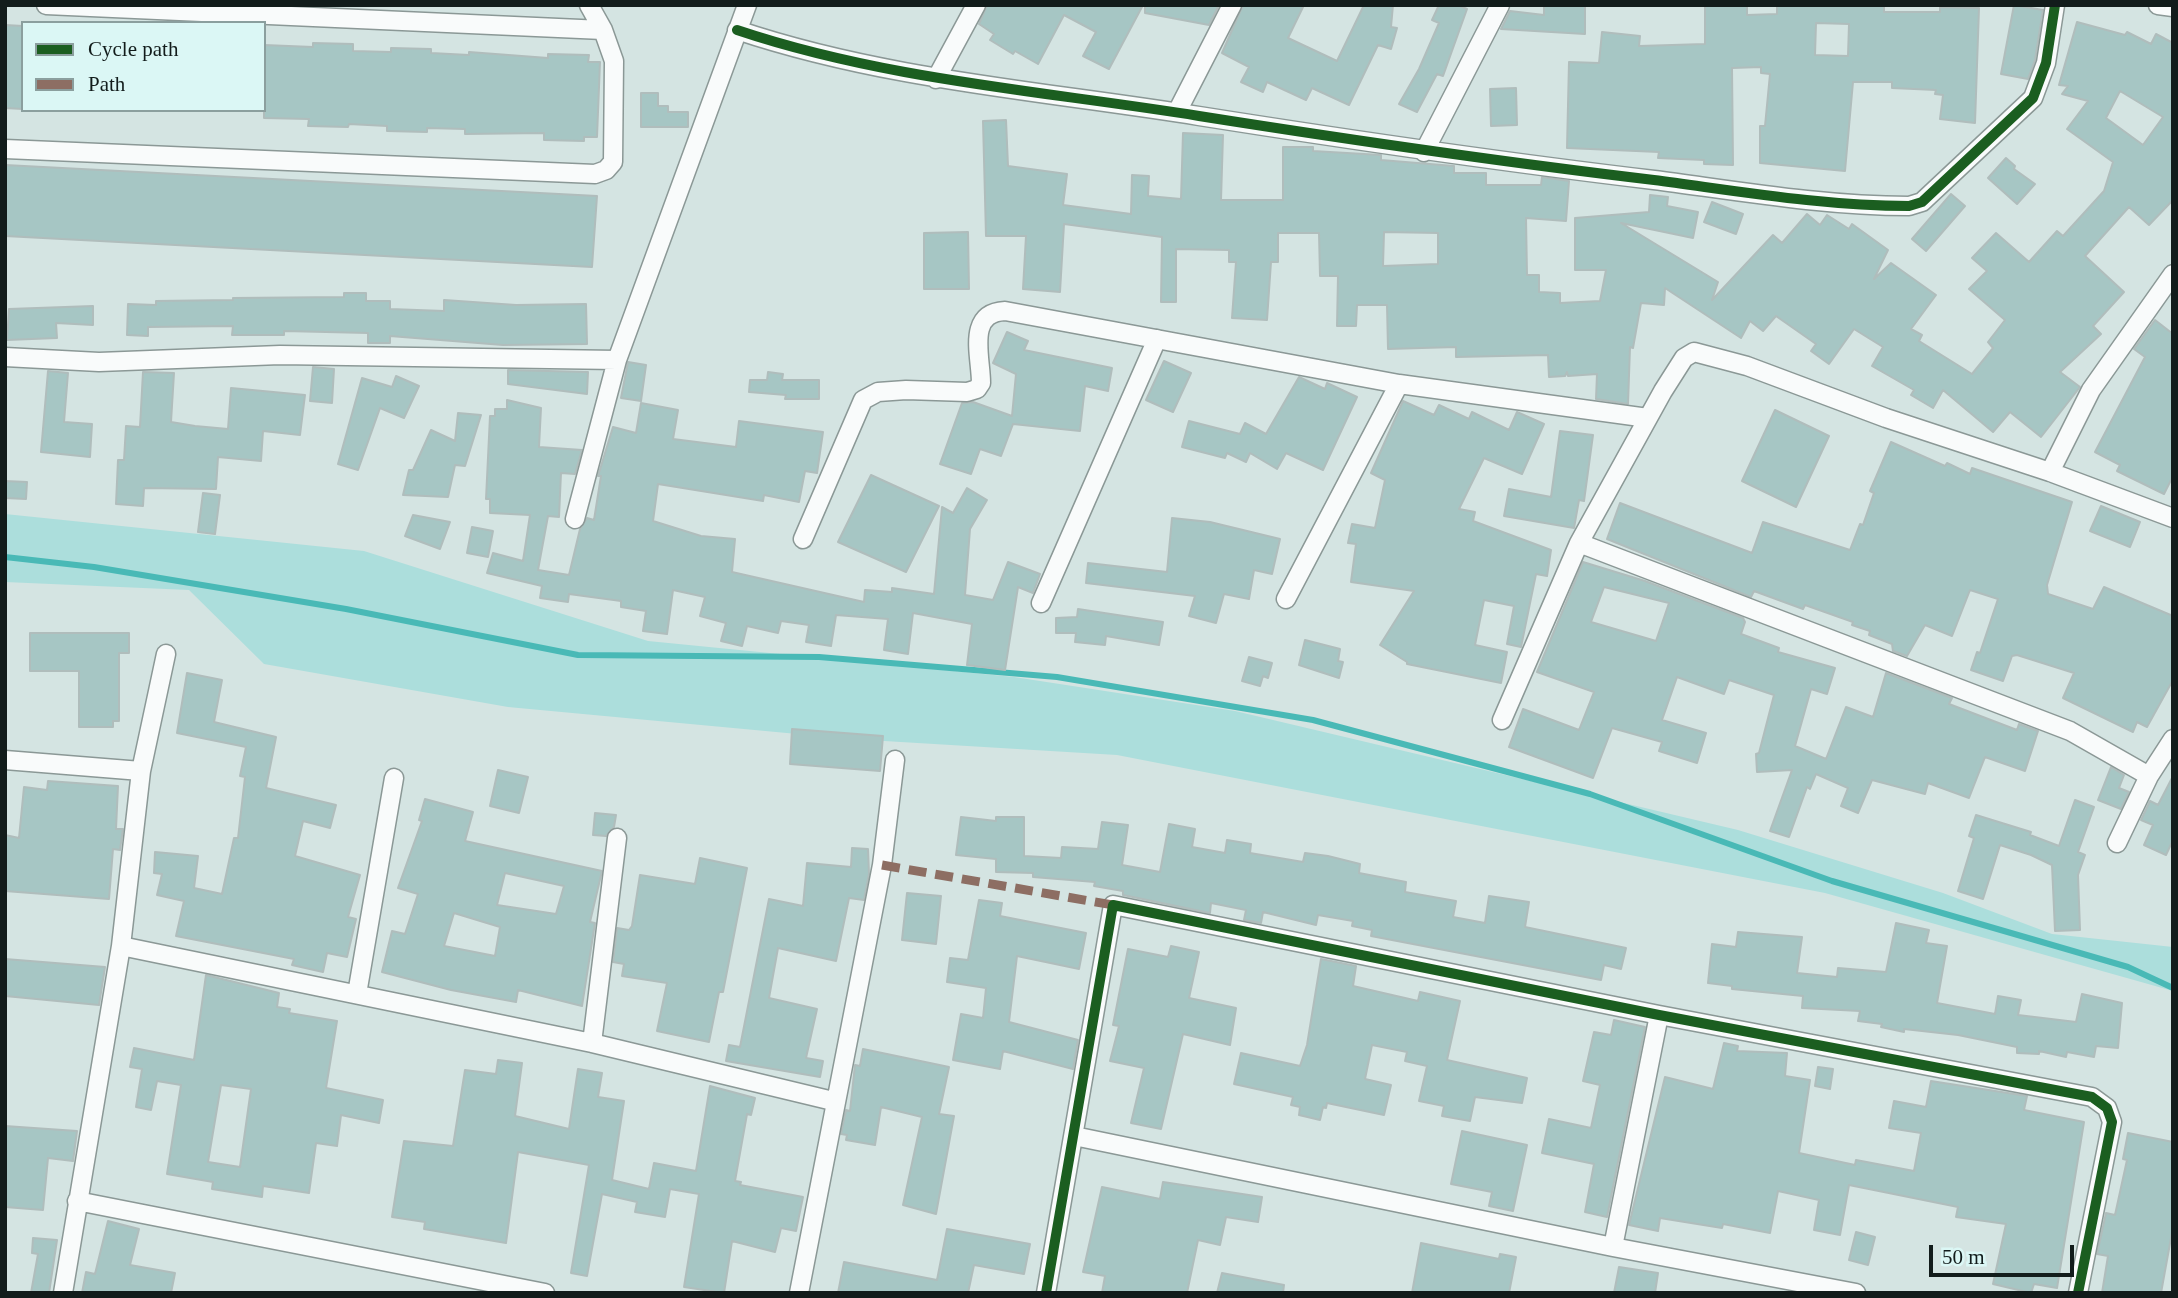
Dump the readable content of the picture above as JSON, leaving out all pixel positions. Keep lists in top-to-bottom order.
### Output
{
  "legend": ["Cycle path", "Path"],
  "scale_bar": "50 m"
}
